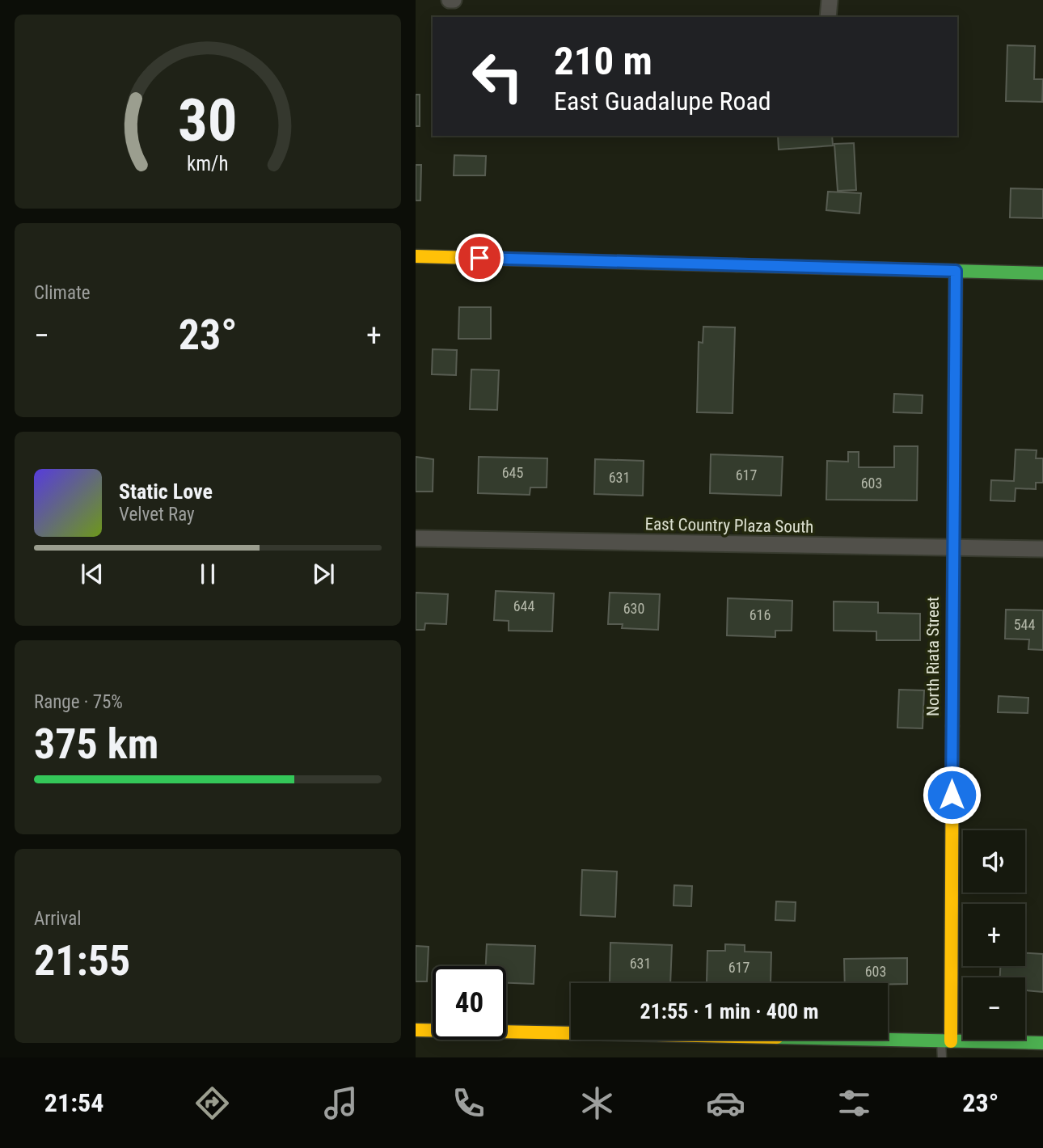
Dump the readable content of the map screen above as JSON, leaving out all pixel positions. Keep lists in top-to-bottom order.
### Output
{
  "streets": {
    "street": ["East Country Plaza South", "North Riata Street"]
  },
  "crossings": [
    ["East Country Plaza South", "North Riata Street"]
  ],
  "house_numbers": [
    "645",
    "617",
    "631",
    "603",
    "644",
    "630",
    "616",
    "544",
    "631",
    "617",
    "603"
  ],
  "page": {
    "turn": ["210 m", "East Guadalupe Road"],
    "tile": [
      "Climate",
      ["Range · 75%", "375 km"],
      ["Arrival", "21:55"]
    ],
    "heat": ["−", "23°", "+"],
    "song": ["Static Love", "Velvet Ray"],
    "map_buttons": ["+", "−"],
    "limit": "40",
    "trip": "21:55 · 1 min · 400 m",
    "tabs": ["21:54", "23°"],
    "gauge": ["30", "km/h"]
  }
}
